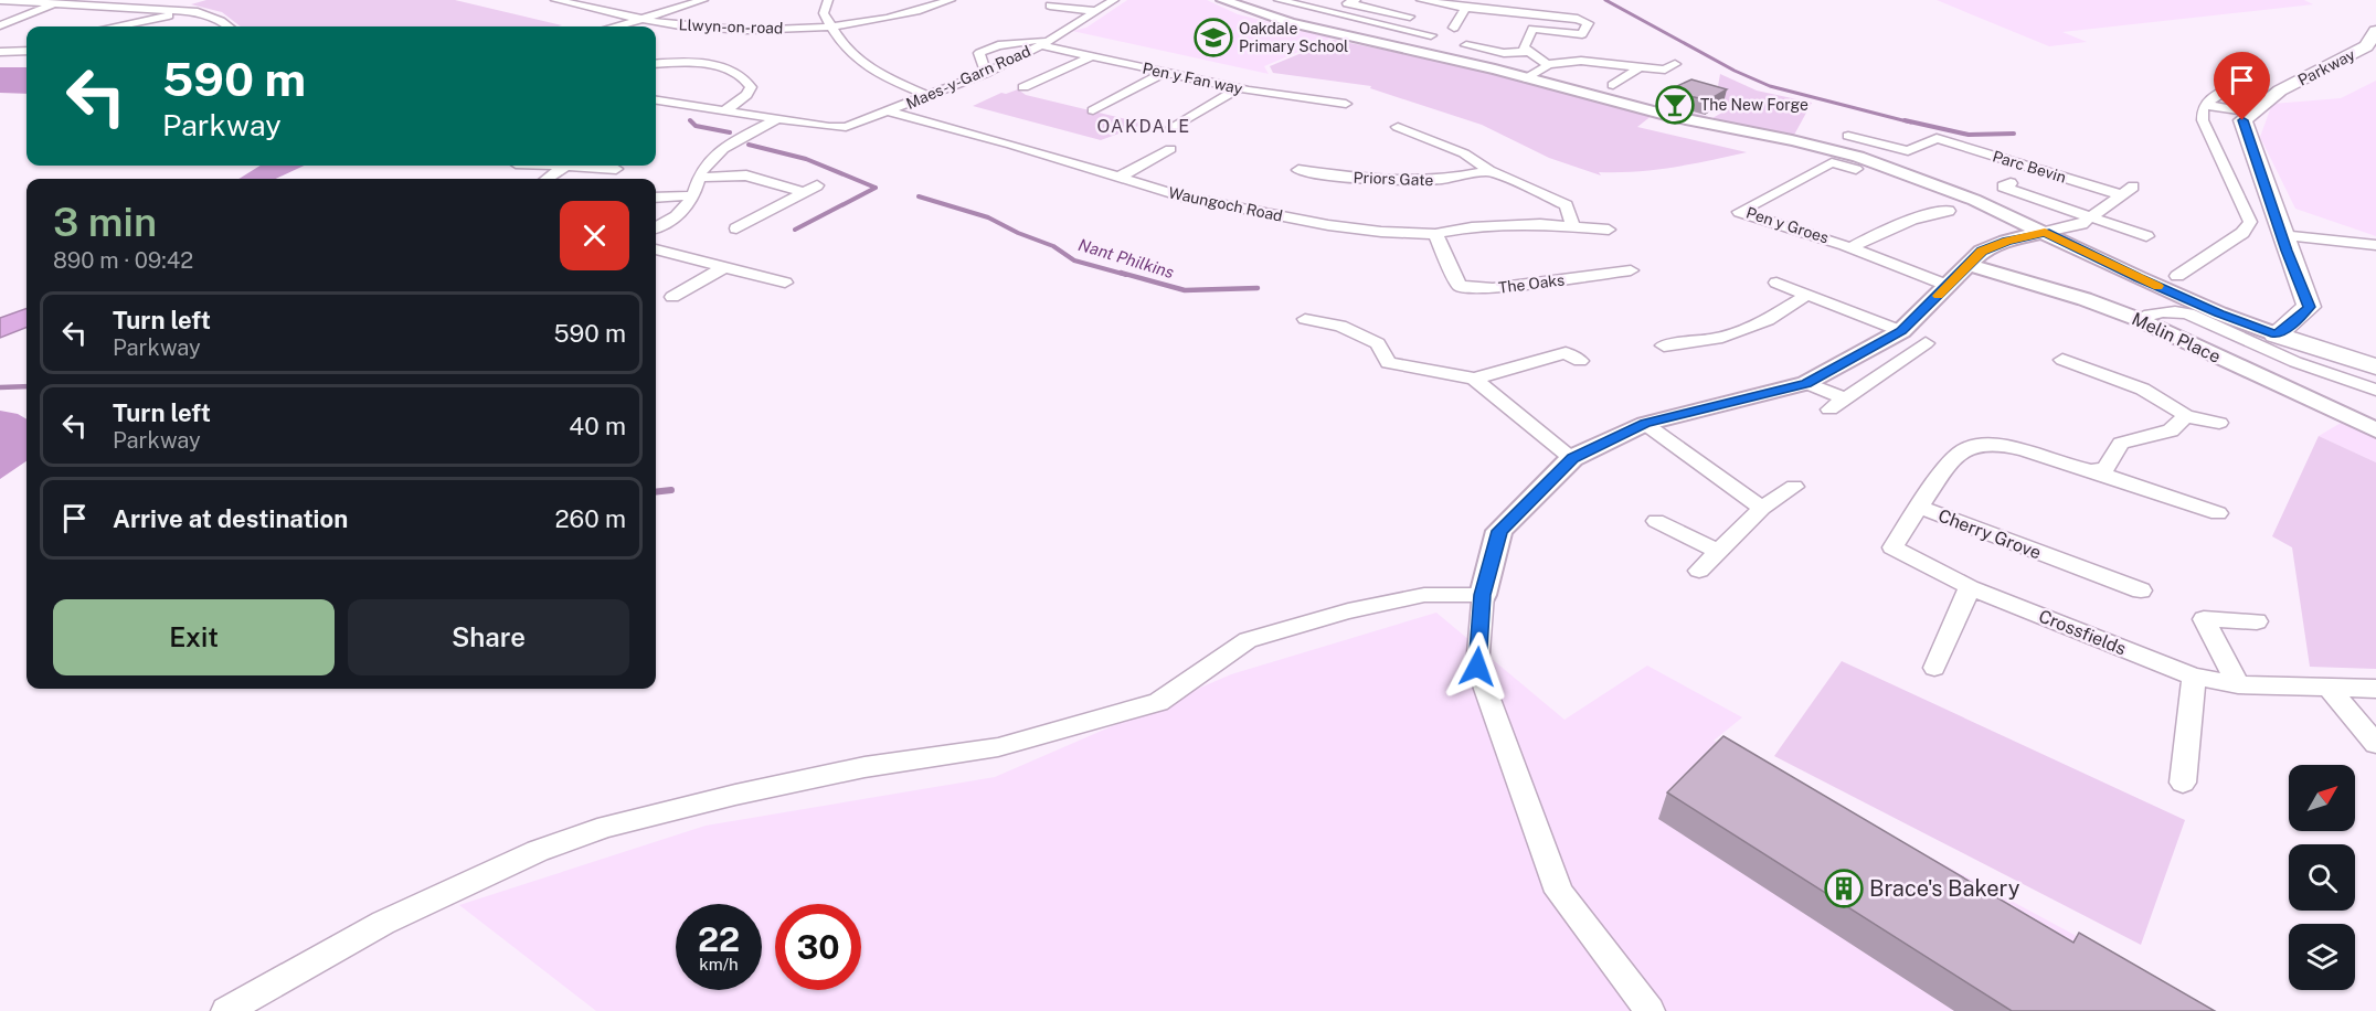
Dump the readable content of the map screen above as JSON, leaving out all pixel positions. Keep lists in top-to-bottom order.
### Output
{
  "streets": {
    "main road": ["Parkway"],
    "street": [
      "Llwyn-on-road",
      "Maes-y-Garn Road",
      "Pen y Fan way",
      "Parc Bevin",
      "Priors Gate",
      "Waungoch Road",
      "Pen y Groes",
      "The Oaks",
      "Melin Place",
      "Cherry Grove",
      "Crossfields"
    ]
  },
  "crossings": [
    ["Maes-y-Garn Road", "Pen y Fan way"],
    ["Maes-y-Garn Road", "Waungoch Road"],
    ["Priors Gate", "Waungoch Road"],
    ["Cherry Grove", "Crossfields"]
  ],
  "districts": ["OAKDALE"],
  "water": ["Nant Philkins"],
  "places": {
    "school or university": ["Oakdale Primary School"],
    "bar": ["The New Forge"],
    "building": ["Brace's Bakery"]
  },
  "north": "top right",
  "page": {
    "turn": ["590 m", "Parkway"],
    "heading": ["3 min", "890 m · 09:42"],
    "list": [
      {
        "name": "Turn left",
        "note": "Parkway",
        "value": "590 m"
      },
      {
        "name": "Turn left",
        "note": "Parkway",
        "value": "40 m"
      },
      {
        "name": "Arrive at destination",
        "value": "260 m"
      }
    ],
    "buttons": ["Exit", "Share"],
    "speed": "22 km/h",
    "limit": "30"
  }
}
